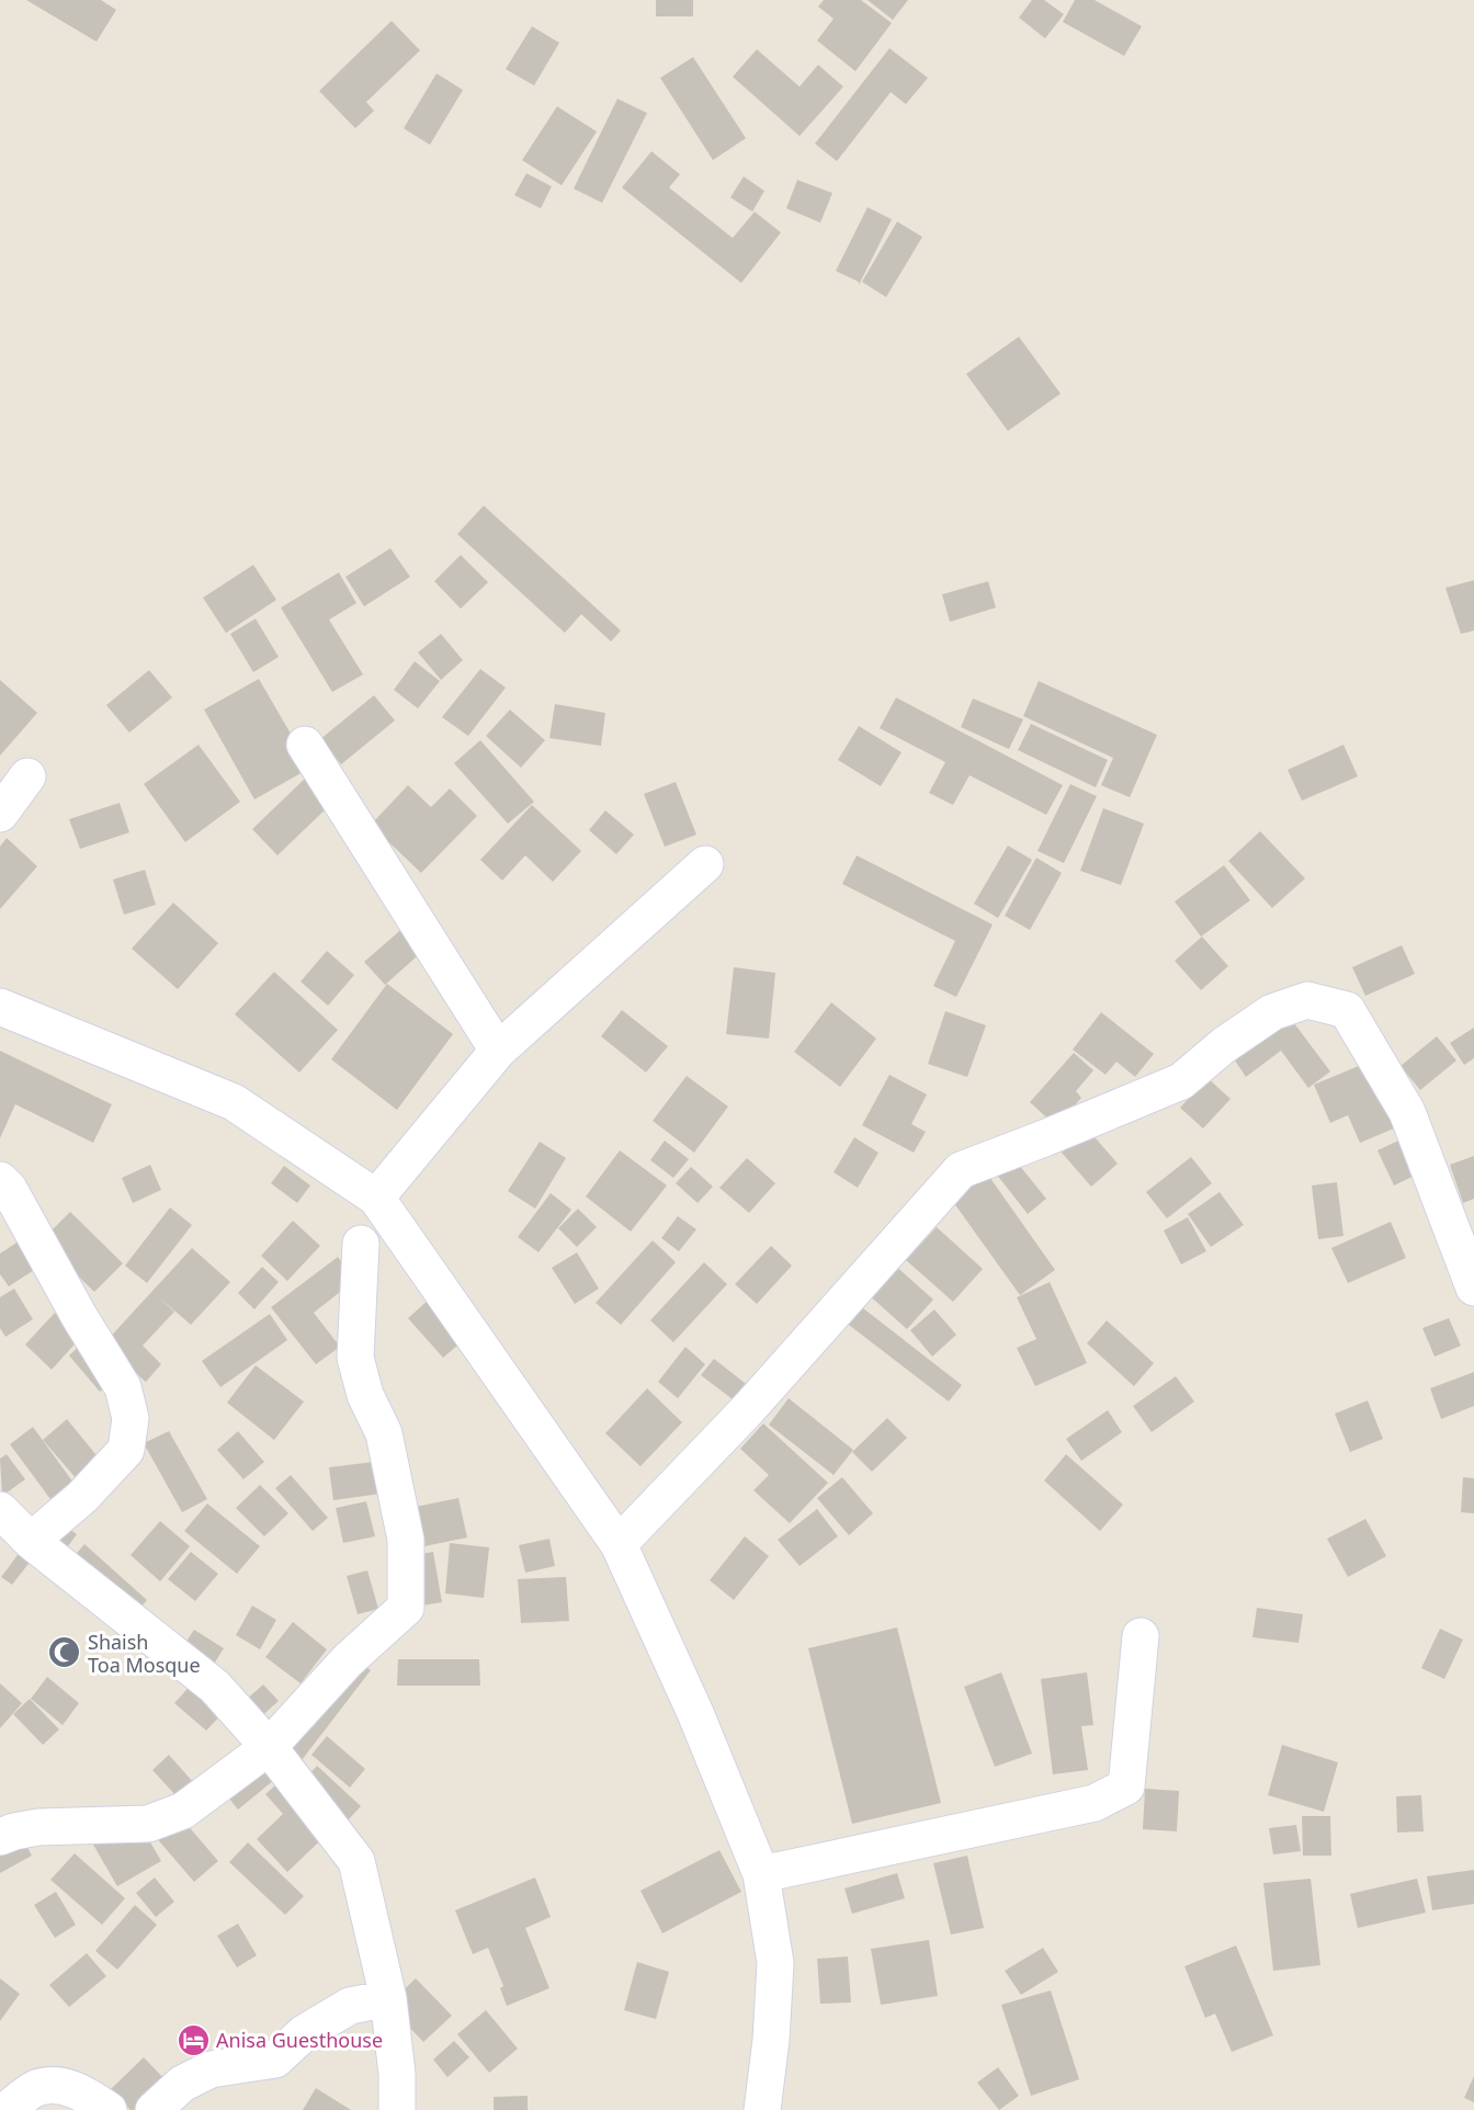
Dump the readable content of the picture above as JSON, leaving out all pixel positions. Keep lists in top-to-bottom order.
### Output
{
  "places": {
    "mosque": ["Shaish Toa Mosque"],
    "hotel": ["Anisa Guesthouse"]
  }
}
